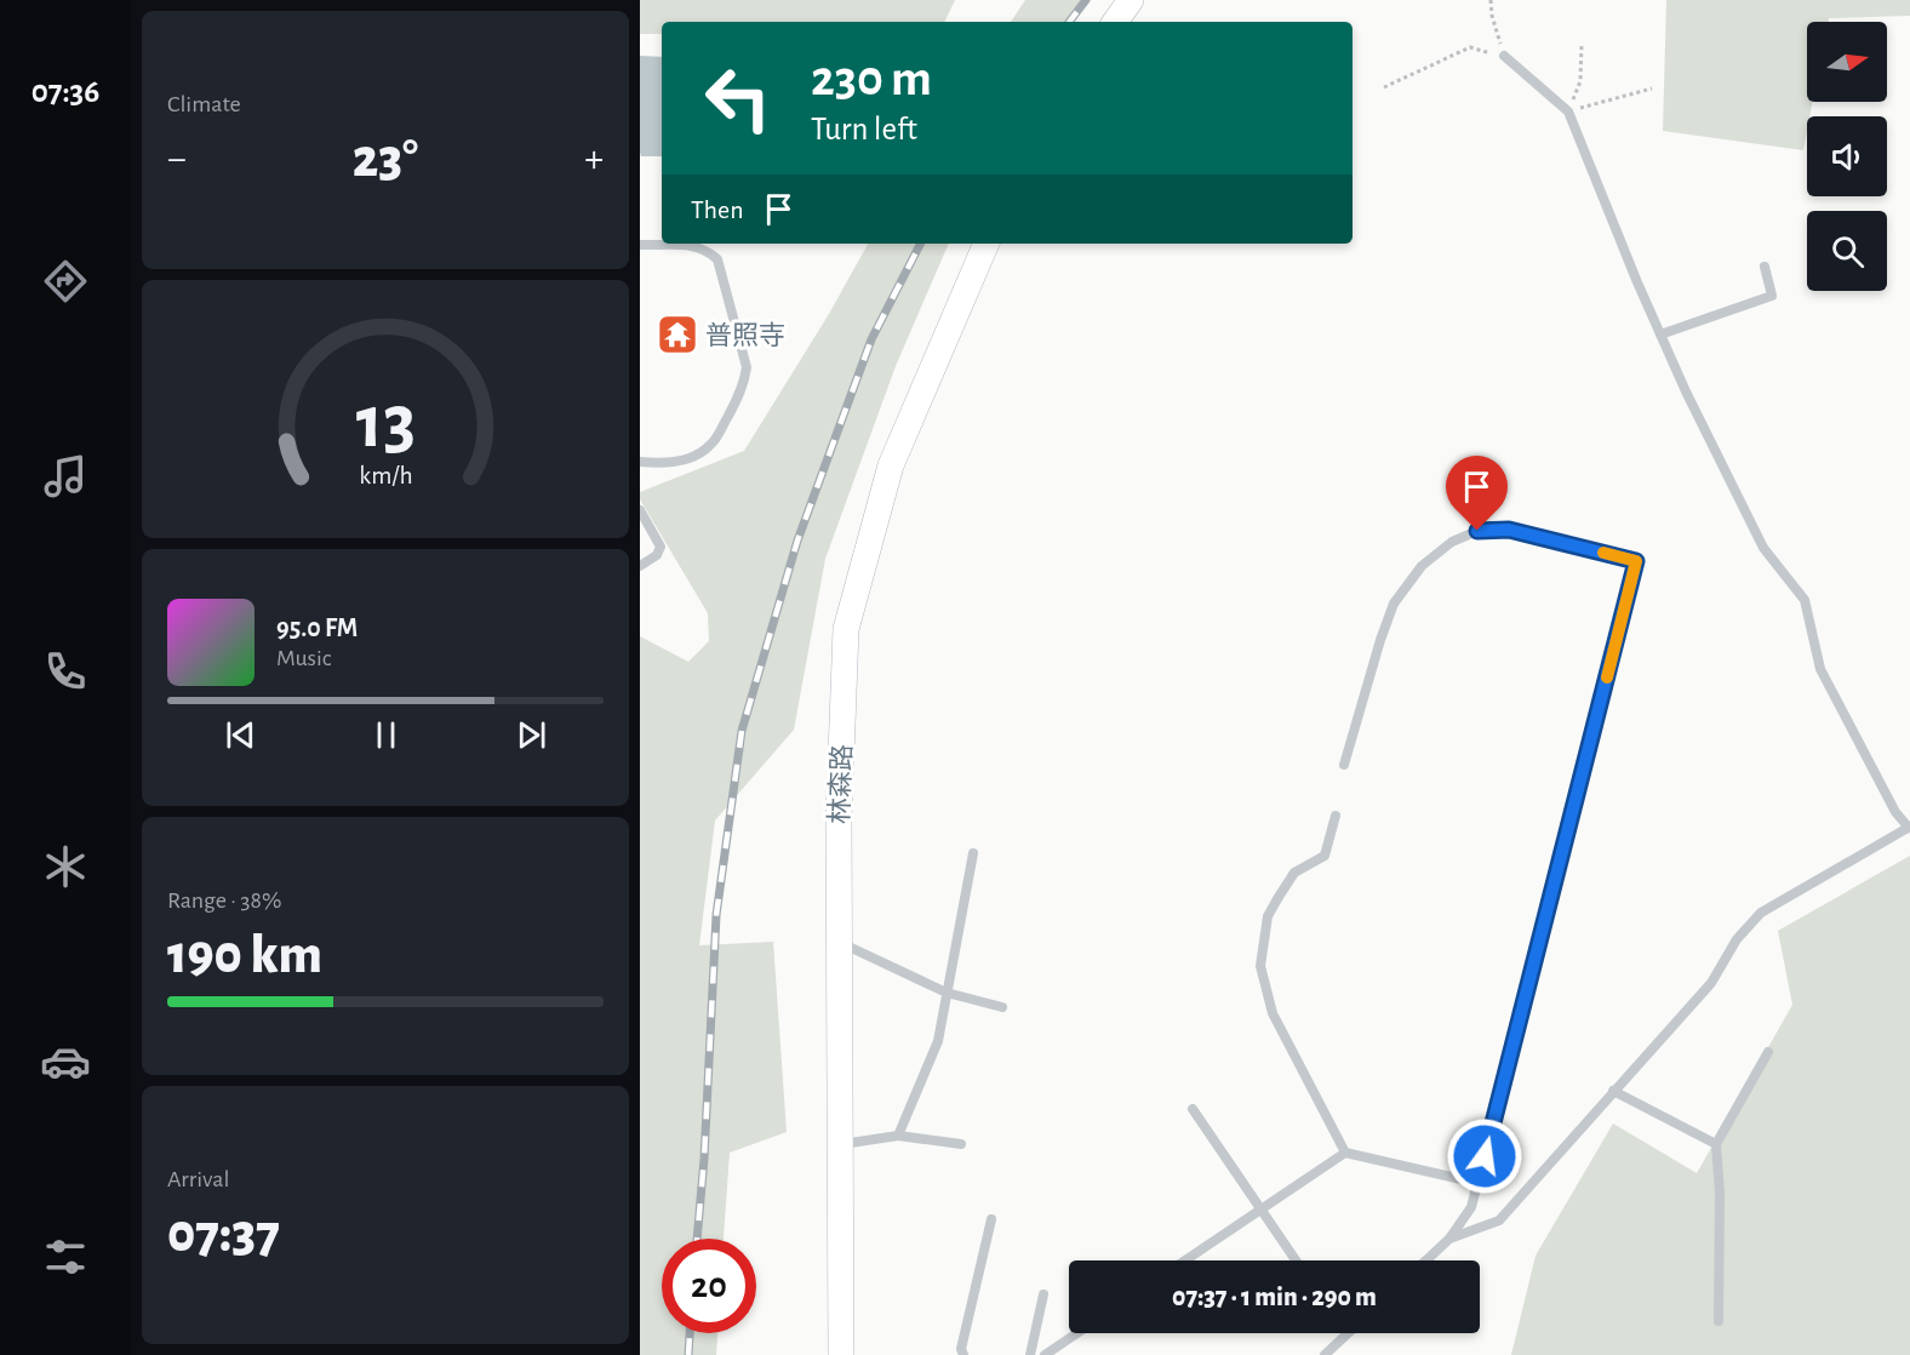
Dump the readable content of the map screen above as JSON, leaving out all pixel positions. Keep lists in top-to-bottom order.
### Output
{
  "streets": {
    "main road": ["林森路"]
  },
  "places": {
    "temple": ["普照寺"]
  },
  "north": "right",
  "page": {
    "tabs": "07:36",
    "tile": [
      "Climate",
      ["Range · 38%", "190 km"],
      ["Arrival", "07:37"]
    ],
    "turn": ["230 m", "Turn left"],
    "heat": ["−", "23°", "+"],
    "then": "Then",
    "song": ["95.0 FM", "Music"],
    "limit": "20",
    "trip": "07:37 · 1 min · 290 m",
    "gauge": ["13", "km/h"]
  }
}
